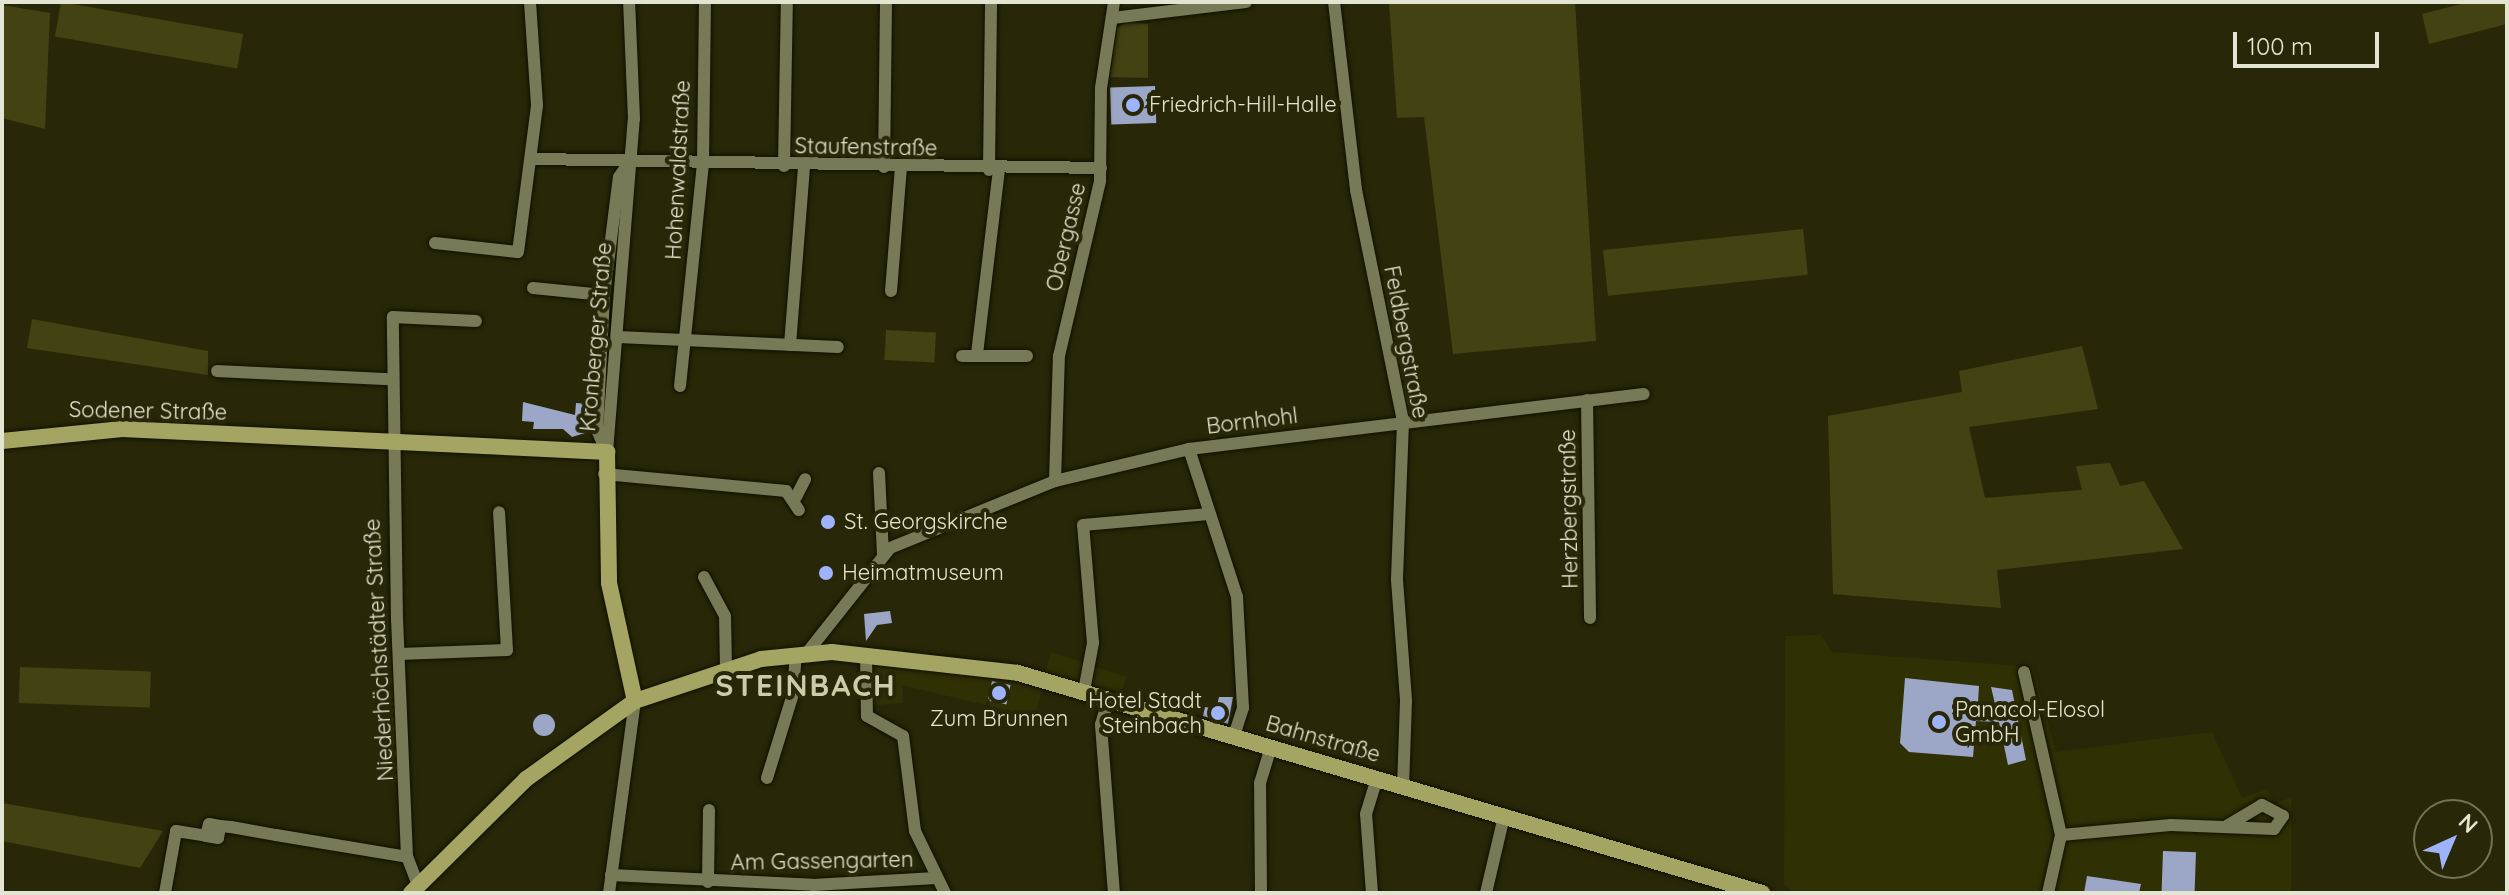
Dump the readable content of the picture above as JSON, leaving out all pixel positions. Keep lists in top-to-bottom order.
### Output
{
  "streets": {
    "main road": ["Sodener Straße", "Bahnstraße"],
    "street": [
      "Staufenstraße",
      "Hohenwaldstraße",
      "Obergasse",
      "Kronberger Straße",
      "Feldbergstraße",
      "Bornhohl",
      "Herzbergstraße",
      "Niederhöchstädter Straße",
      "Am Gassengarten"
    ]
  },
  "crossings": [
    ["Staufenstraße", "Hohenwaldstraße"],
    ["Staufenstraße", "Obergasse"],
    ["Staufenstraße", "Kronberger Straße"],
    ["Obergasse", "Bornhohl"],
    ["Kronberger Straße", "Sodener Straße"],
    ["Feldbergstraße", "Bornhohl"],
    ["Feldbergstraße", "Bahnstraße"],
    ["Sodener Straße", "Niederhöchstädter Straße"],
    ["Bornhohl", "Herzbergstraße"],
    ["Bornhohl", "Bahnstraße"],
    ["Niederhöchstädter Straße", "Bahnstraße"]
  ],
  "districts": ["STEINBACH"],
  "places": [
    "Friedrich-Hill-Halle",
    "St. Georgskirche",
    "Heimatmuseum",
    "Zum Brunnen",
    "Hotel Stadt Steinbach",
    "Panacol-Elosol GmbH"
  ],
  "scale_bar": "100 m",
  "north": "top right"
}
